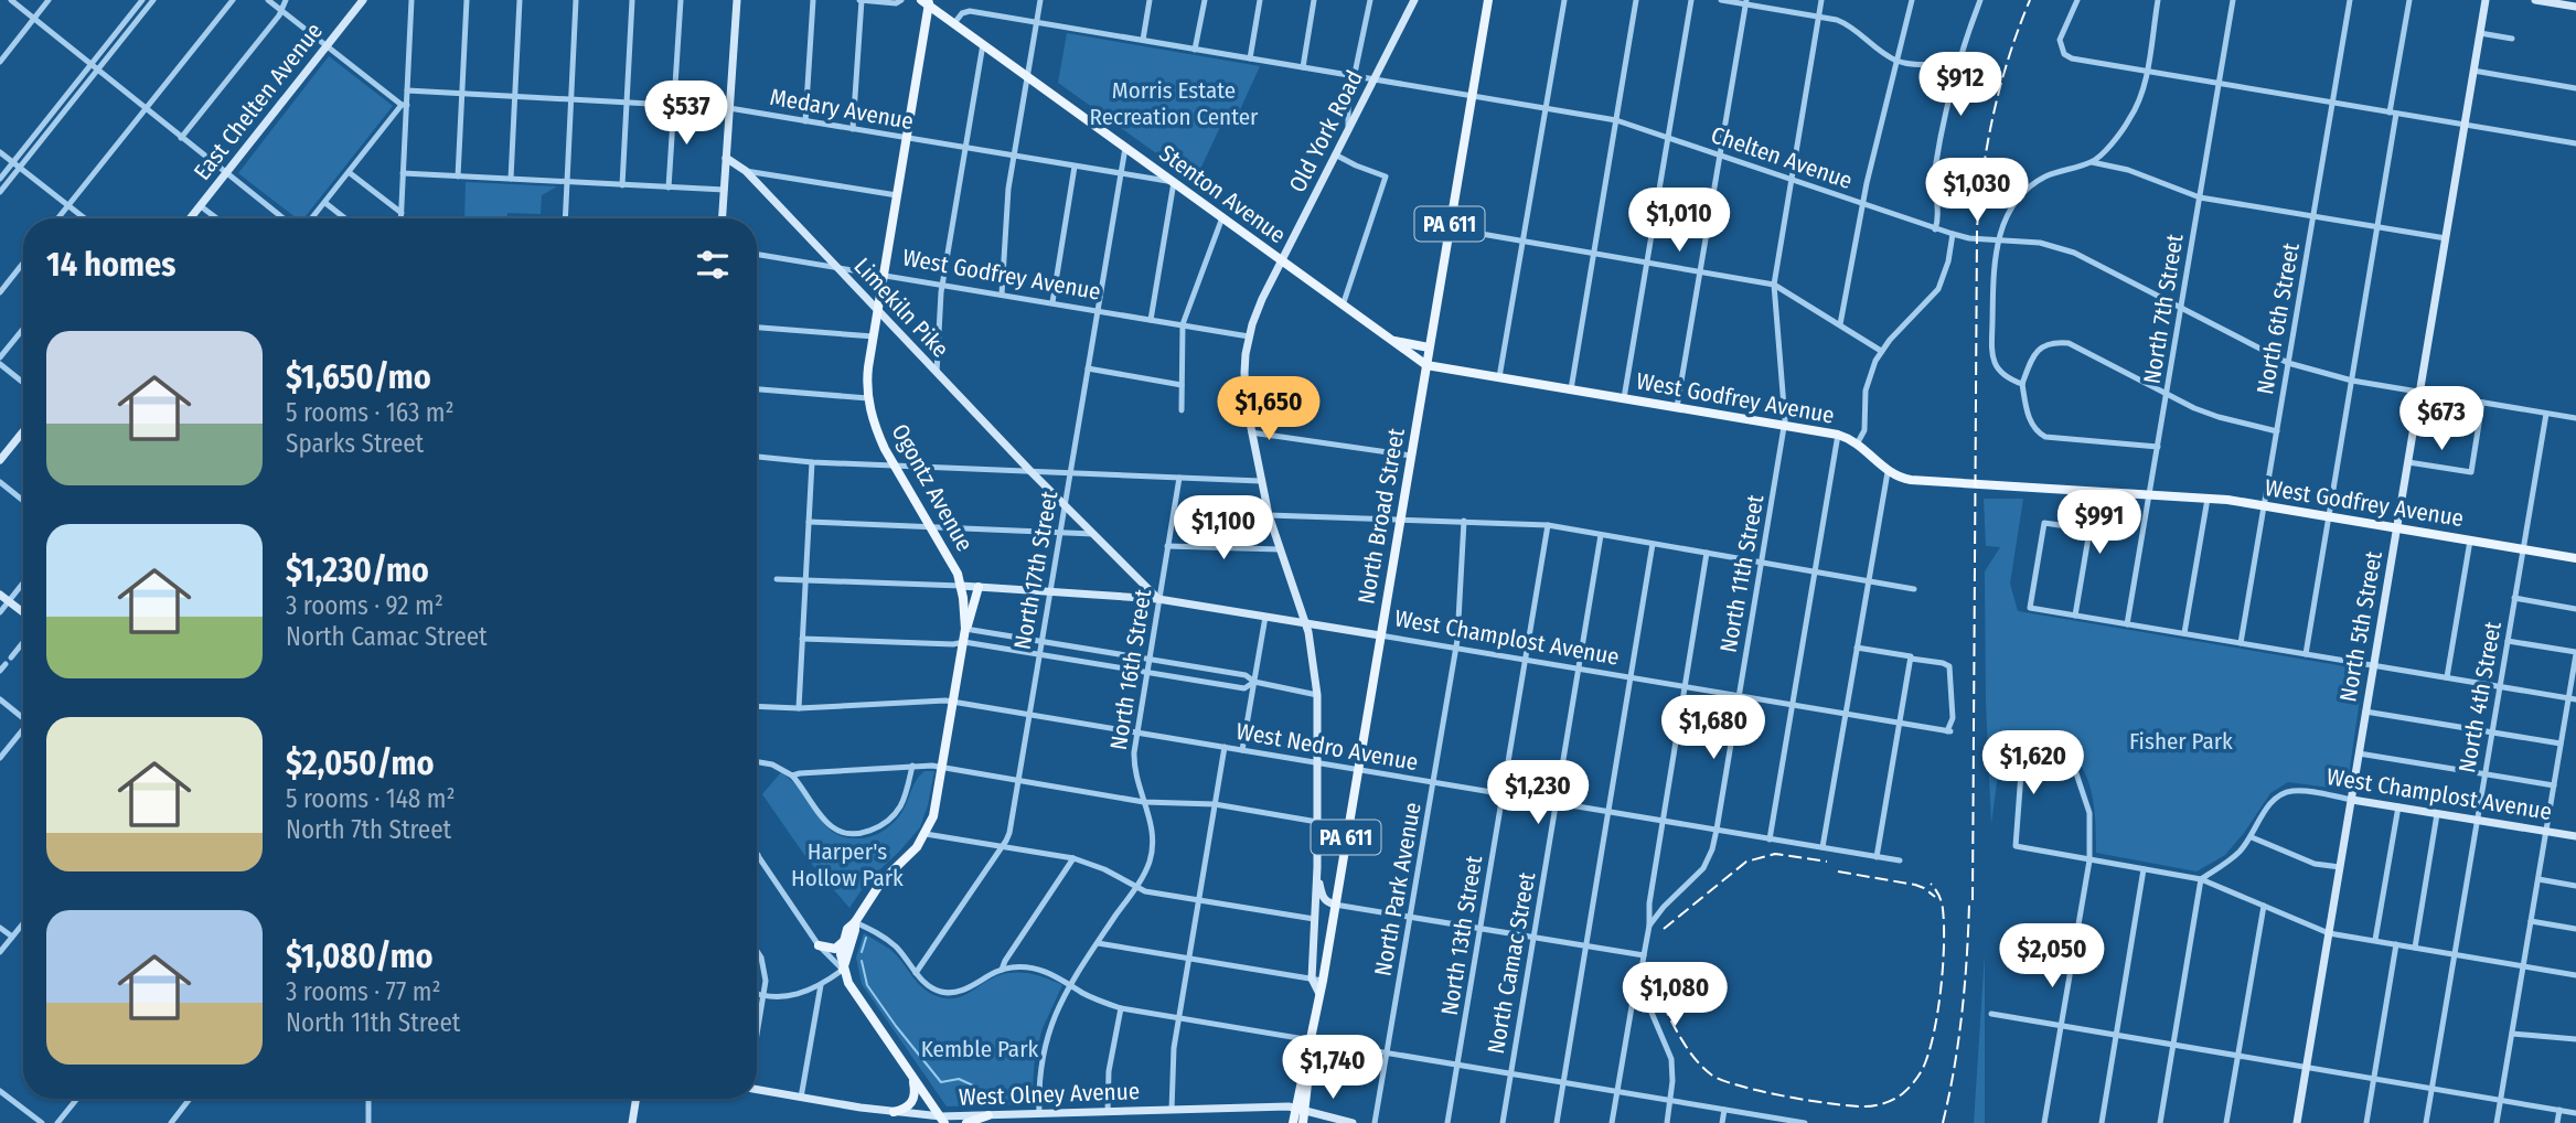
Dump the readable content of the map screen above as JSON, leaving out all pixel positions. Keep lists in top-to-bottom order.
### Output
{
  "streets": {
    "main road": [
      "Stenton Avenue",
      "PA 611",
      "West Godfrey Avenue",
      "Ogontz Avenue",
      "North Broad Street"
    ],
    "street": [
      "East Chelten Avenue",
      "Medary Avenue",
      "Old York Road",
      "Chelten Avenue",
      "Limekiln Pike",
      "North 7th Street",
      "North 6th Street",
      "North 17th Street",
      "North 11th Street",
      "North 5th Street",
      "West Champlost Avenue",
      "North 16th Street",
      "North 4th Street",
      "West Nedro Avenue",
      "North Park Avenue",
      "North 13th Street",
      "North Camac Street",
      "West Olney Avenue"
    ]
  },
  "crossings": [
    ["Medary Avenue", "Stenton Avenue"],
    ["Medary Avenue", "Ogontz Avenue"],
    ["Medary Avenue", "North 17th Street"],
    ["Old York Road", "Chelten Avenue"],
    ["Old York Road", "Stenton Avenue"],
    ["Old York Road", "West Godfrey Avenue"],
    ["Old York Road", "North Broad Street"],
    ["Old York Road", "West Champlost Avenue"],
    ["Old York Road", "West Nedro Avenue"],
    ["Chelten Avenue", "Stenton Avenue"],
    ["Chelten Avenue", "North 7th Street"],
    ["Chelten Avenue", "North 6th Street"],
    ["Chelten Avenue", "North Broad Street"],
    ["Chelten Avenue", "North 11th Street"],
    ["Chelten Avenue", "North 5th Street"],
    ["Chelten Avenue", "North 4th Street"],
    ["Stenton Avenue", "West Godfrey Avenue"],
    ["Stenton Avenue", "Ogontz Avenue"],
    ["Stenton Avenue", "North Broad Street"],
    ["Stenton Avenue", "North 17th Street"],
    ["West Godfrey Avenue", "Limekiln Pike"],
    ["West Godfrey Avenue", "North 7th Street"],
    ["West Godfrey Avenue", "North 6th Street"],
    ["West Godfrey Avenue", "Ogontz Avenue"],
    ["West Godfrey Avenue", "North Broad Street"],
    ["West Godfrey Avenue", "North 17th Street"],
    ["West Godfrey Avenue", "North 11th Street"],
    ["West Godfrey Avenue", "North 5th Street"],
    ["West Godfrey Avenue", "North 4th Street"],
    ["Limekiln Pike", "Ogontz Avenue"],
    ["Limekiln Pike", "North 17th Street"],
    ["Limekiln Pike", "West Champlost Avenue"],
    ["Limekiln Pike", "North 16th Street"],
    ["Ogontz Avenue", "West Champlost Avenue"],
    ["Ogontz Avenue", "West Nedro Avenue"],
    ["North Broad Street", "West Champlost Avenue"],
    ["North Broad Street", "West Nedro Avenue"],
    ["North Broad Street", "West Olney Avenue"],
    ["North 17th Street", "West Champlost Avenue"],
    ["North 17th Street", "West Nedro Avenue"],
    ["North 11th Street", "West Champlost Avenue"],
    ["North 11th Street", "West Nedro Avenue"],
    ["North 5th Street", "West Champlost Avenue"],
    ["West Champlost Avenue", "North 16th Street"],
    ["West Champlost Avenue", "North 4th Street"],
    ["West Champlost Avenue", "North Park Avenue"],
    ["West Champlost Avenue", "North 13th Street"],
    ["West Champlost Avenue", "North Camac Street"],
    ["North 16th Street", "West Nedro Avenue"],
    ["North 16th Street", "West Olney Avenue"],
    ["West Nedro Avenue", "North Park Avenue"],
    ["West Nedro Avenue", "North 13th Street"],
    ["West Nedro Avenue", "North Camac Street"]
  ],
  "parks": [
    "Morris Estate Recreation Center",
    "Fisher Park",
    "Harper's Hollow Park",
    "Kemble Park"
  ],
  "page": {
    "price": [
      "$912",
      "$537",
      "$1,030",
      "$1,010",
      "$1,650",
      "$673",
      "$991",
      "$1,100",
      "$1,680",
      "$1,620",
      "$1,230",
      "$2,050",
      "$1,080",
      "$1,740"
    ],
    "heading": "14 homes",
    "list": [
      {
        "name": "$1,650/mo",
        "note": "5 rooms · 163 m² · Sparks Street"
      },
      {
        "name": "$1,230/mo",
        "note": "3 rooms · 92 m² · North Camac Street"
      },
      {
        "name": "$2,050/mo",
        "note": "5 rooms · 148 m² · North 7th Street"
      },
      {
        "name": "$1,080/mo",
        "note": "3 rooms · 77 m² · North 11th Street"
      }
    ]
  }
}
